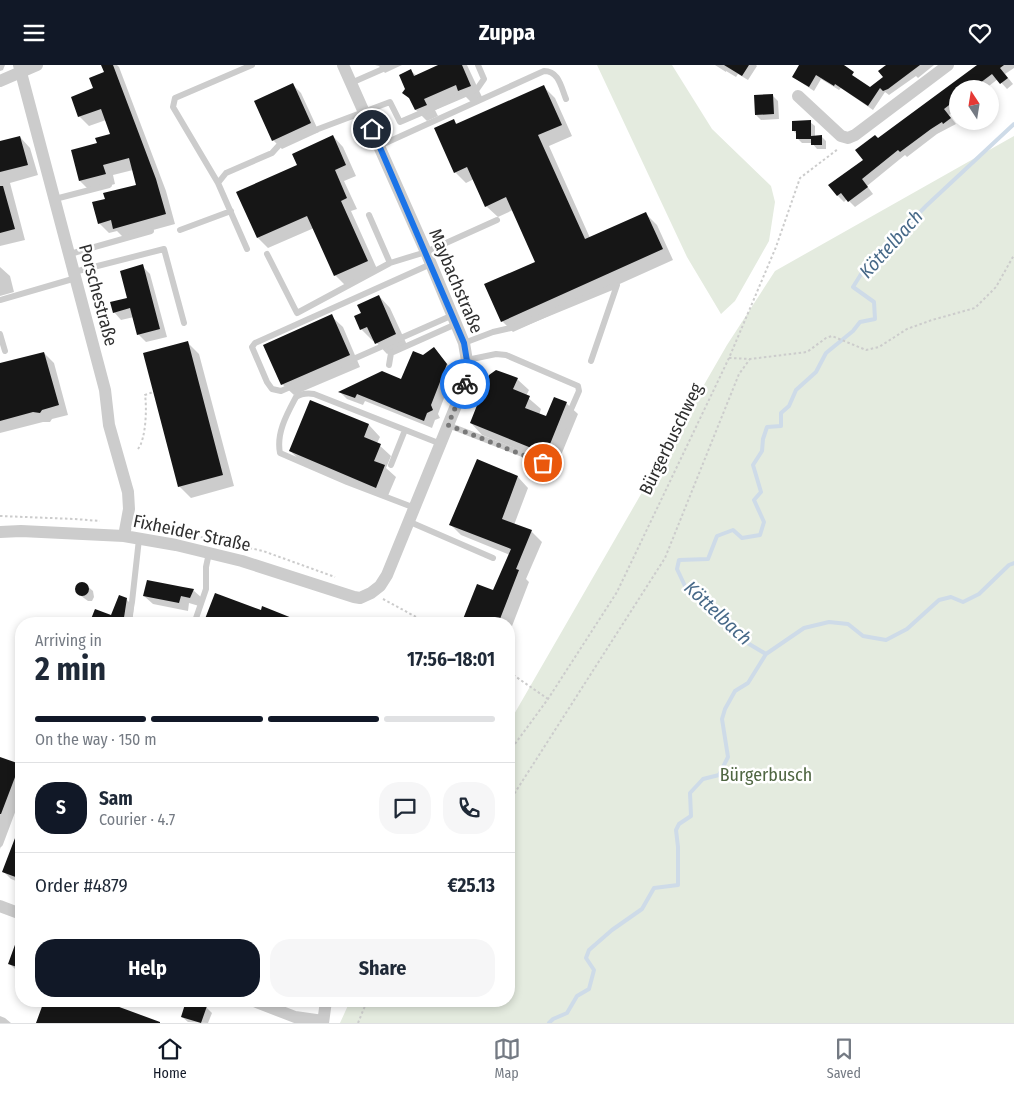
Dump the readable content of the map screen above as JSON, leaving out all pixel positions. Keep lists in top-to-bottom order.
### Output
{
  "streets": {
    "street": ["Maybachstraße", "Porschestraße", "Fixheider Straße"],
    "path": ["Bürgerbuschweg"]
  },
  "crossings": [
    ["Maybachstraße", "Fixheider Straße"],
    ["Porschestraße", "Fixheider Straße"]
  ],
  "water": ["Köttelbach"],
  "parks": ["Bürgerbusch"],
  "north": "top",
  "page": {
    "header": "Zuppa",
    "heading": ["2 min", "Arriving in", "17:56–18:01"],
    "panel": [
      "Sam",
      "Courier · 4.7",
      "Order #4879",
      "€25.13"
    ],
    "bar": "On the way · 150 m",
    "round": "S",
    "buttons": ["Help", "Share"],
    "tabs": ["Home", "Map", "Saved"]
  }
}
